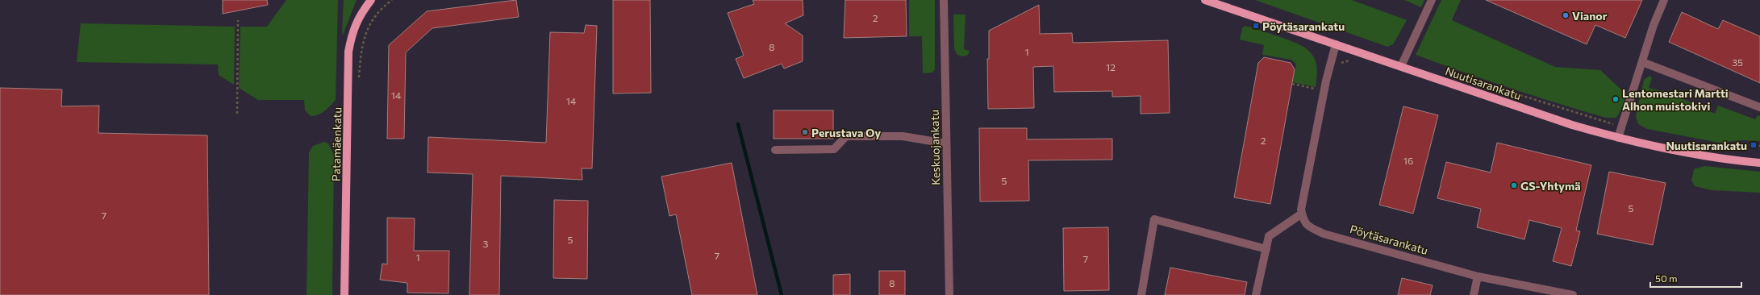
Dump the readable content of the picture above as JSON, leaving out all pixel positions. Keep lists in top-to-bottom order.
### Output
{
  "streets": {
    "main road": ["Nuutisarankatu", "Patamäenkatu"],
    "street": ["Keskuojankatu", "Pöytäsarankatu"]
  },
  "places": {
    "other": [
      "Vianor",
      "Lentomestari Martti Alhon muistokivi",
      "Perustava Oy",
      "GS-Yhtymä"
    ],
    "transit": ["Pöytäsarankatu", "Nuutisarankatu"]
  },
  "house_numbers": [
    "2",
    "8",
    "1",
    "35",
    "12",
    "14",
    "14",
    "2",
    "16",
    "5",
    "5",
    "7",
    "5",
    "3",
    "7",
    "1",
    "7",
    "8"
  ],
  "scale_bar": "50 m"
}
